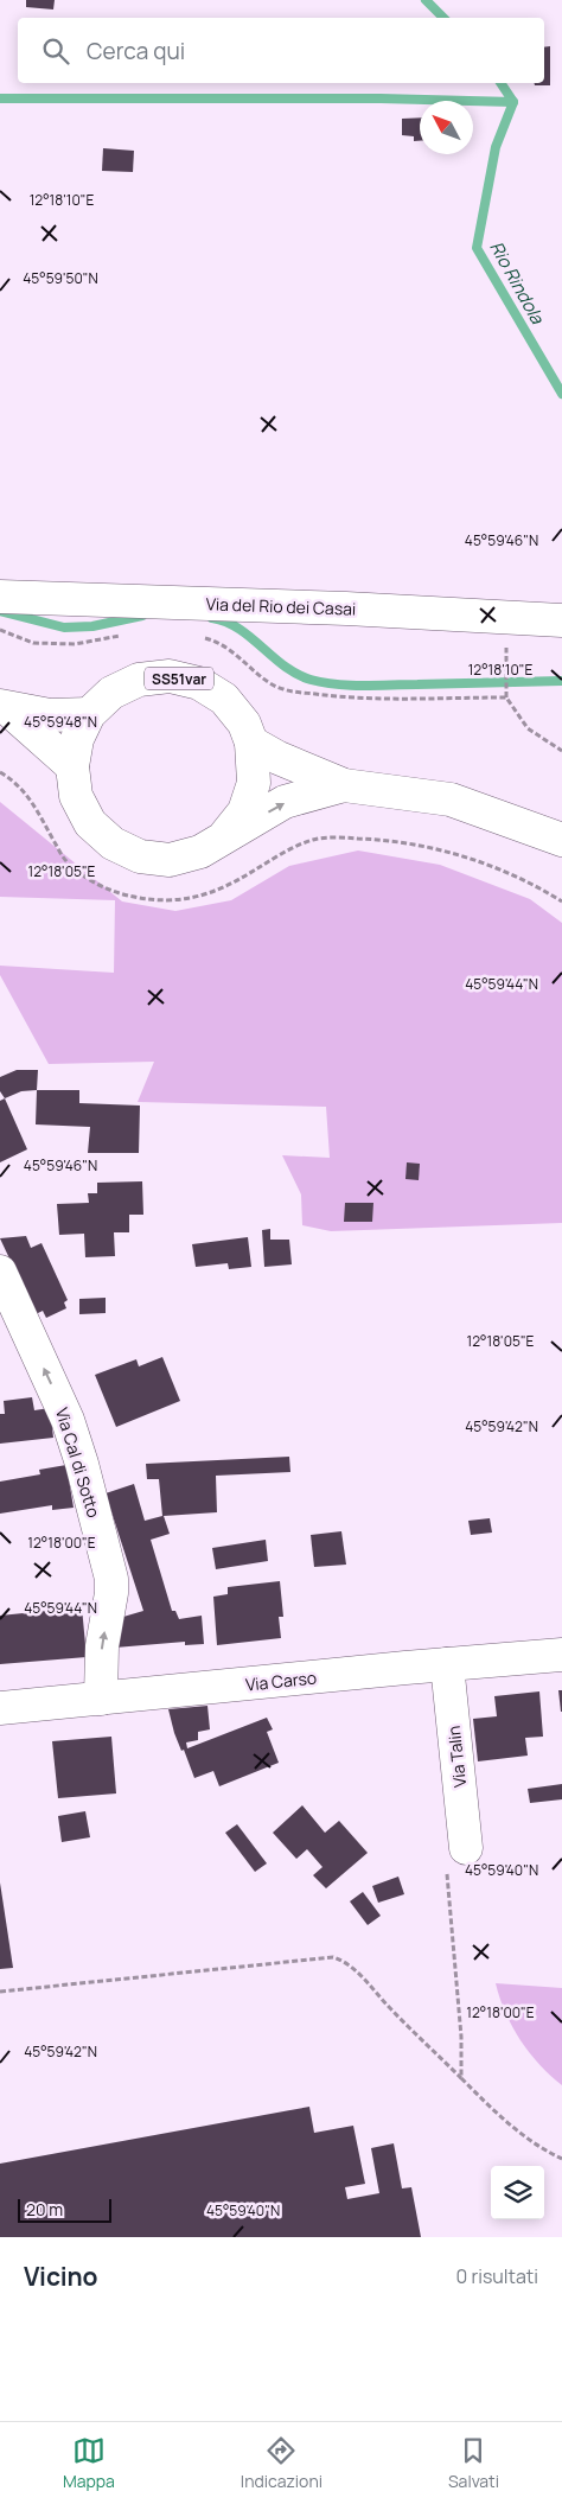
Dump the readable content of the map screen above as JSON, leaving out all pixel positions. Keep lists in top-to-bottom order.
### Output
{
  "streets": {
    "street": [
      "Via del Rio dei Casai",
      "SS51var",
      "Via Cal di Sotto",
      "Via Carso",
      "Via Talin"
    ]
  },
  "crossings": [
    ["Via Cal di Sotto", "Via Carso"],
    ["Via Carso", "Via Talin"]
  ],
  "one_way": ["Via Cal di Sotto"],
  "water": ["Rio Rindola"],
  "scale_bar": "20 m",
  "north": "top left",
  "page": {
    "search": "Cerca qui",
    "scale": "20 m",
    "heading": ["Vicino", "0 risultati"],
    "nav": ["Mappa", "Indicazioni", "Salvati"]
  },
  "coordinates": [
    "12°18'10\"E",
    "45°59'50\"N",
    "45°59'46\"N",
    "45°59'48\"N",
    "12°18'05\"E",
    "45°59'44\"N",
    "45°59'42\"N",
    "12°18'00\"E",
    "45°59'40\"N"
  ]
}
